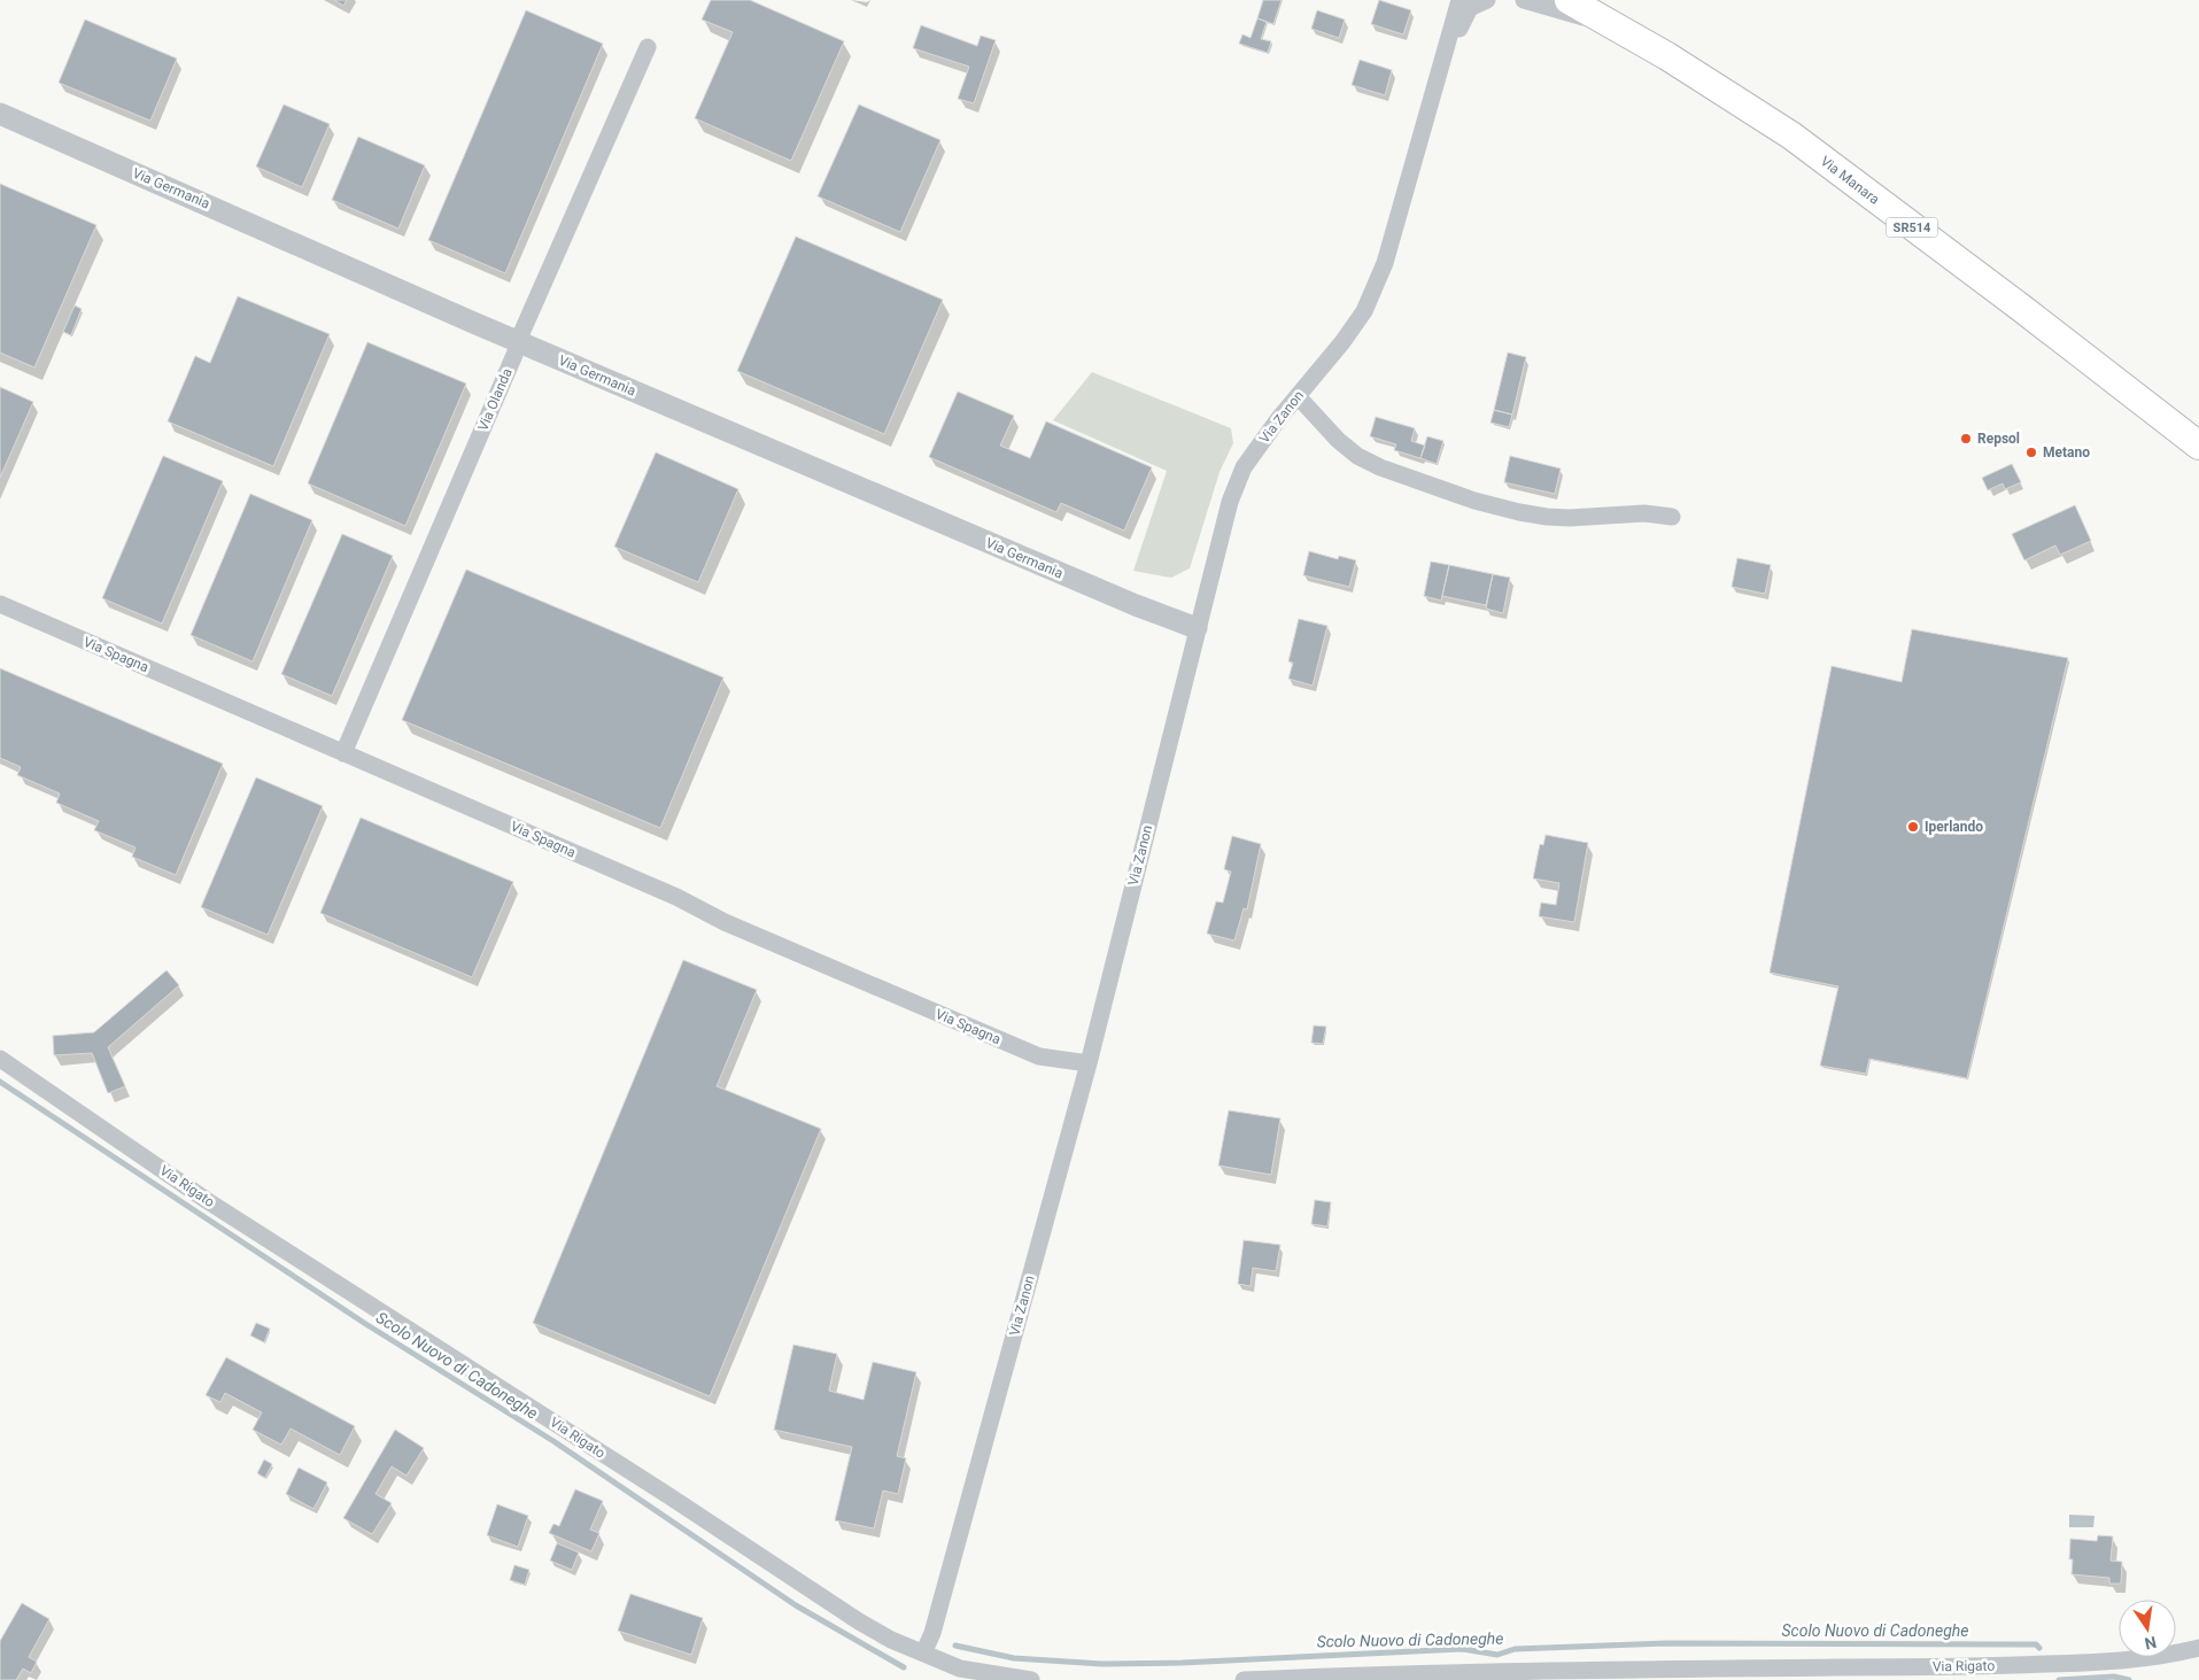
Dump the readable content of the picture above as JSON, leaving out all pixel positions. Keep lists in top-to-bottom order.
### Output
{
  "streets": {
    "main road": ["Via Manara", "SR514"],
    "street": [
      "Via Germania",
      "Via Olanda",
      "Via Zanon",
      "Via Spagna",
      "Via Rigato"
    ]
  },
  "crossings": [
    ["Via Germania", "Via Olanda"],
    ["Via Germania", "Via Zanon"],
    ["Via Olanda", "Via Spagna"],
    ["Via Zanon", "Via Spagna"],
    ["Via Zanon", "Via Rigato"]
  ],
  "water": ["Scolo Nuovo di Cadoneghe"],
  "places": ["Repsol", "Metano", "Iperlando"],
  "north": "bottom"
}
